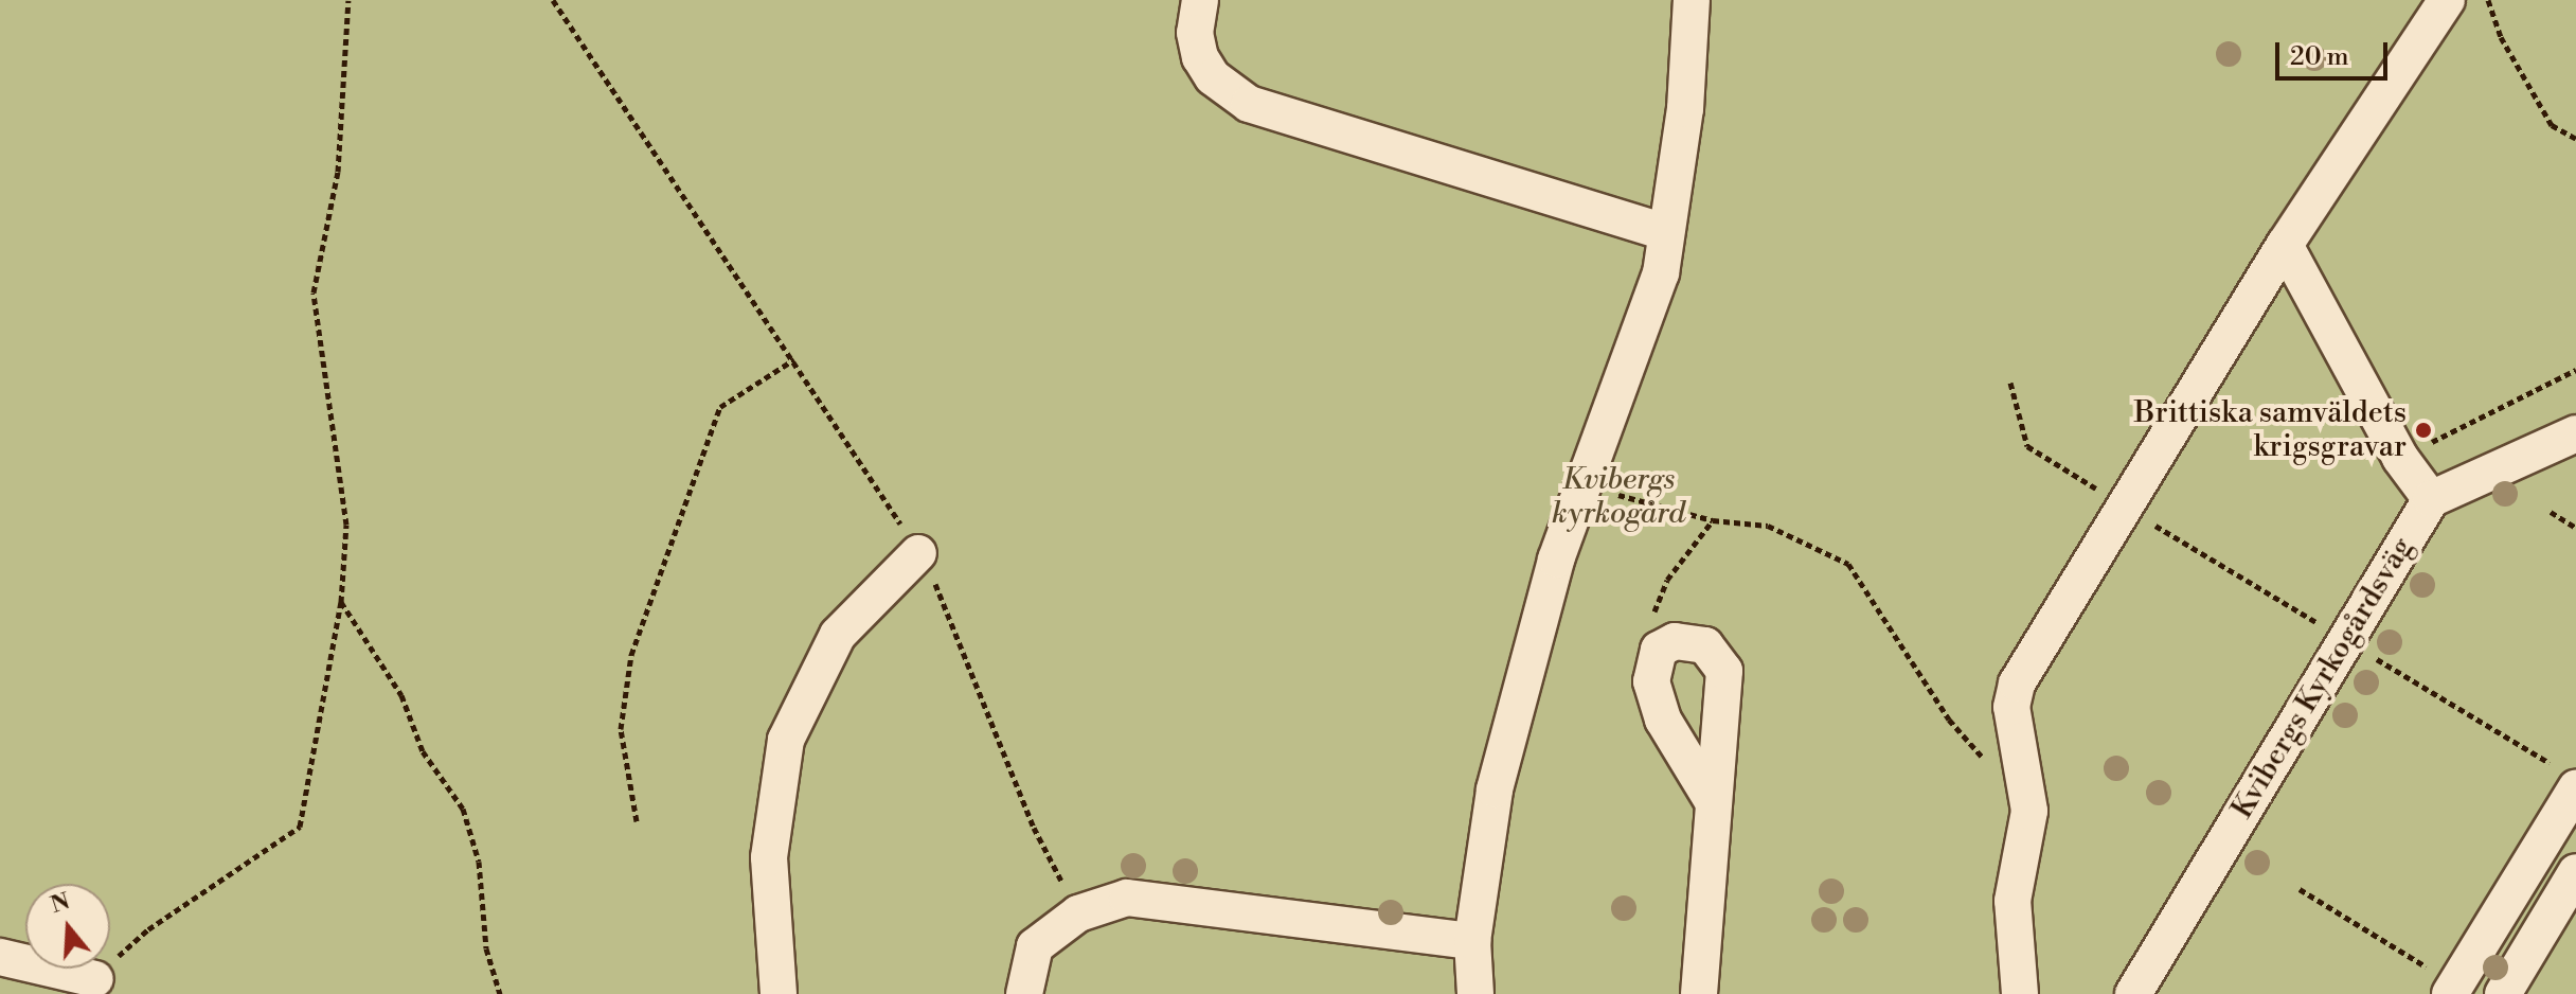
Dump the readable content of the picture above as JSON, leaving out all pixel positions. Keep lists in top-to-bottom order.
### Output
{
  "streets": {
    "lane": ["Kvibergs Kyrkogårdsväg"]
  },
  "parks": ["Kvibergs kyrkogård"],
  "places": ["Brittiska samväldets krigsgravar"],
  "scale_bar": "20 m",
  "north": "top"
}
